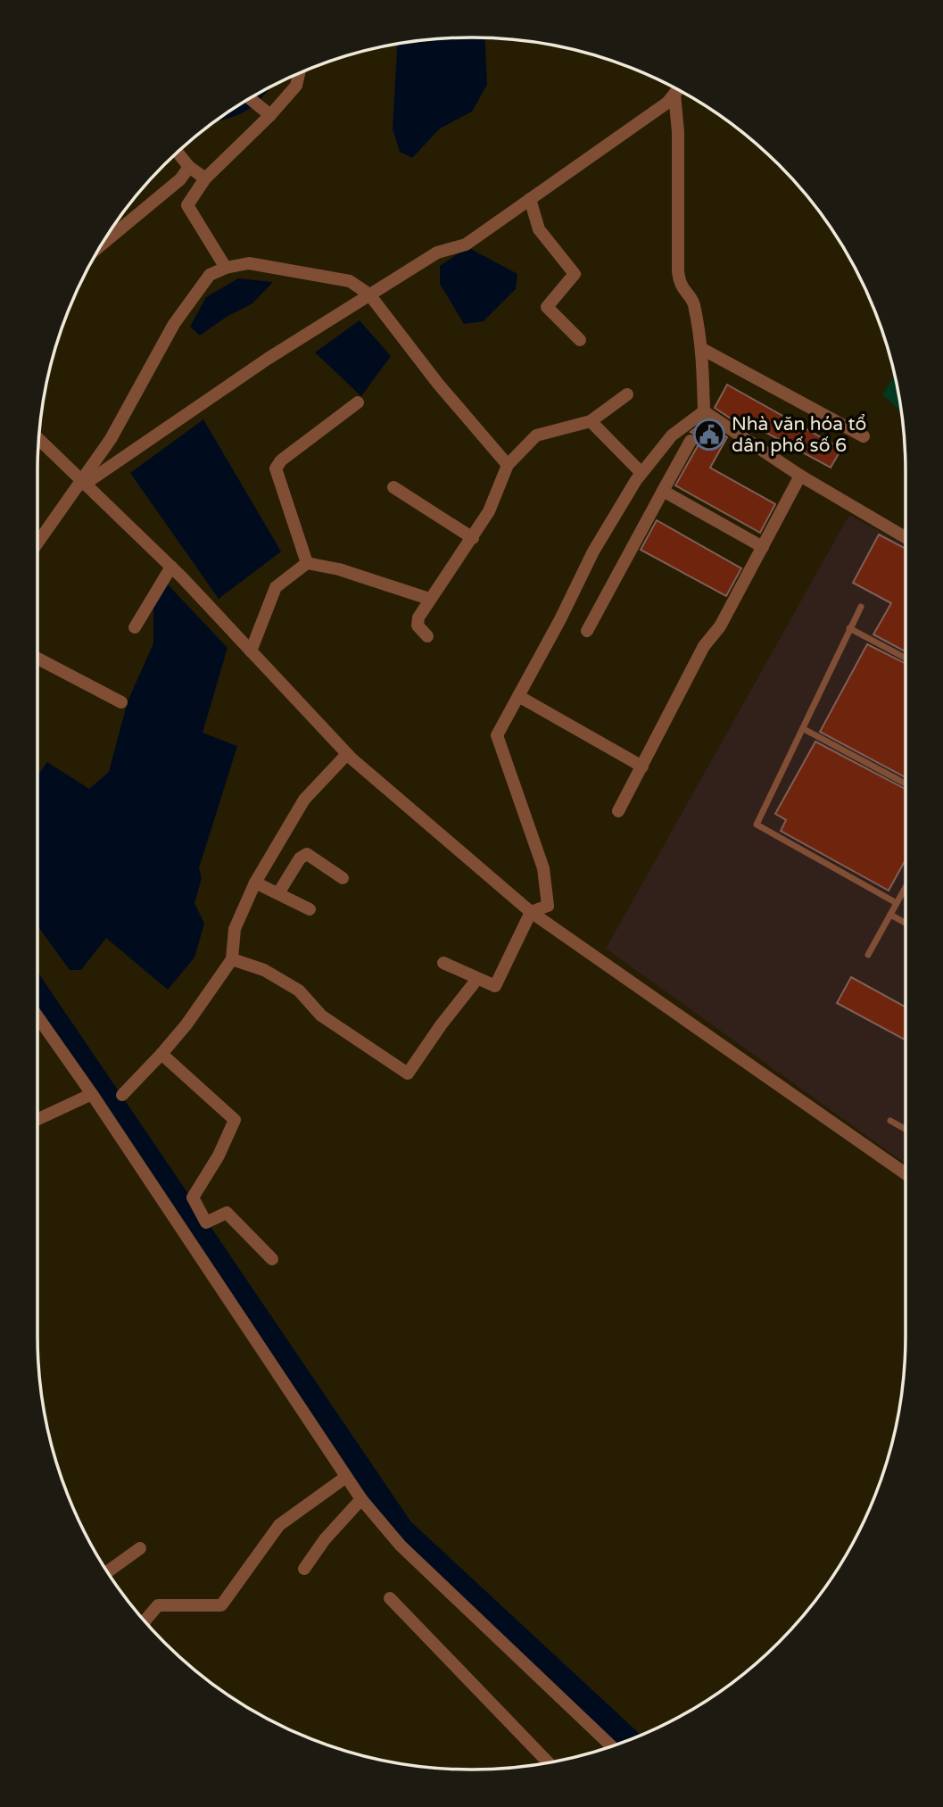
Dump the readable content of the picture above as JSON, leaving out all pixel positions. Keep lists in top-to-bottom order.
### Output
{
  "places": {
    "public building": ["Nhà văn hóa tổ dân phố số 6"]
  }
}
